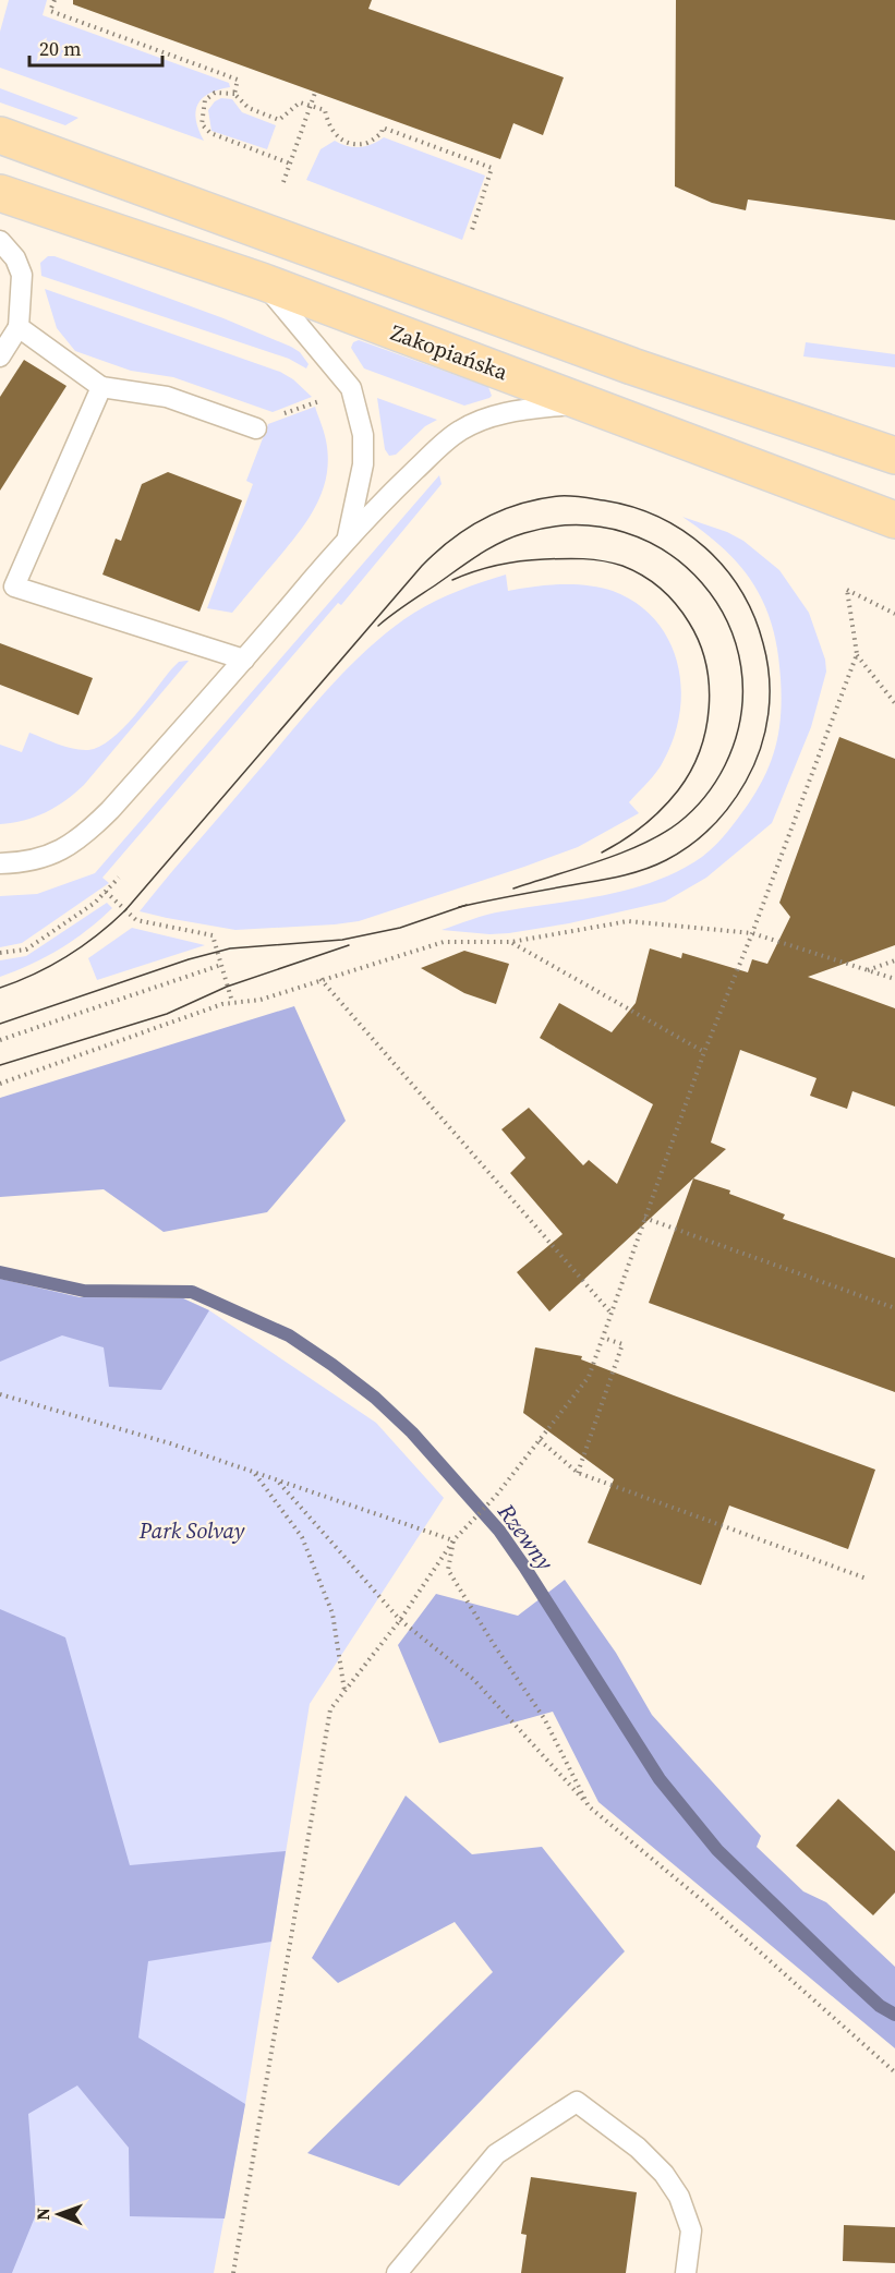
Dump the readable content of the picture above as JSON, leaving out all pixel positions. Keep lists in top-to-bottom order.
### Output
{
  "streets": {
    "main road": ["Zakopiańska"]
  },
  "water": ["Rzewny"],
  "parks": ["Park Solvay"],
  "scale_bar": "20 m",
  "north": "left"
}
